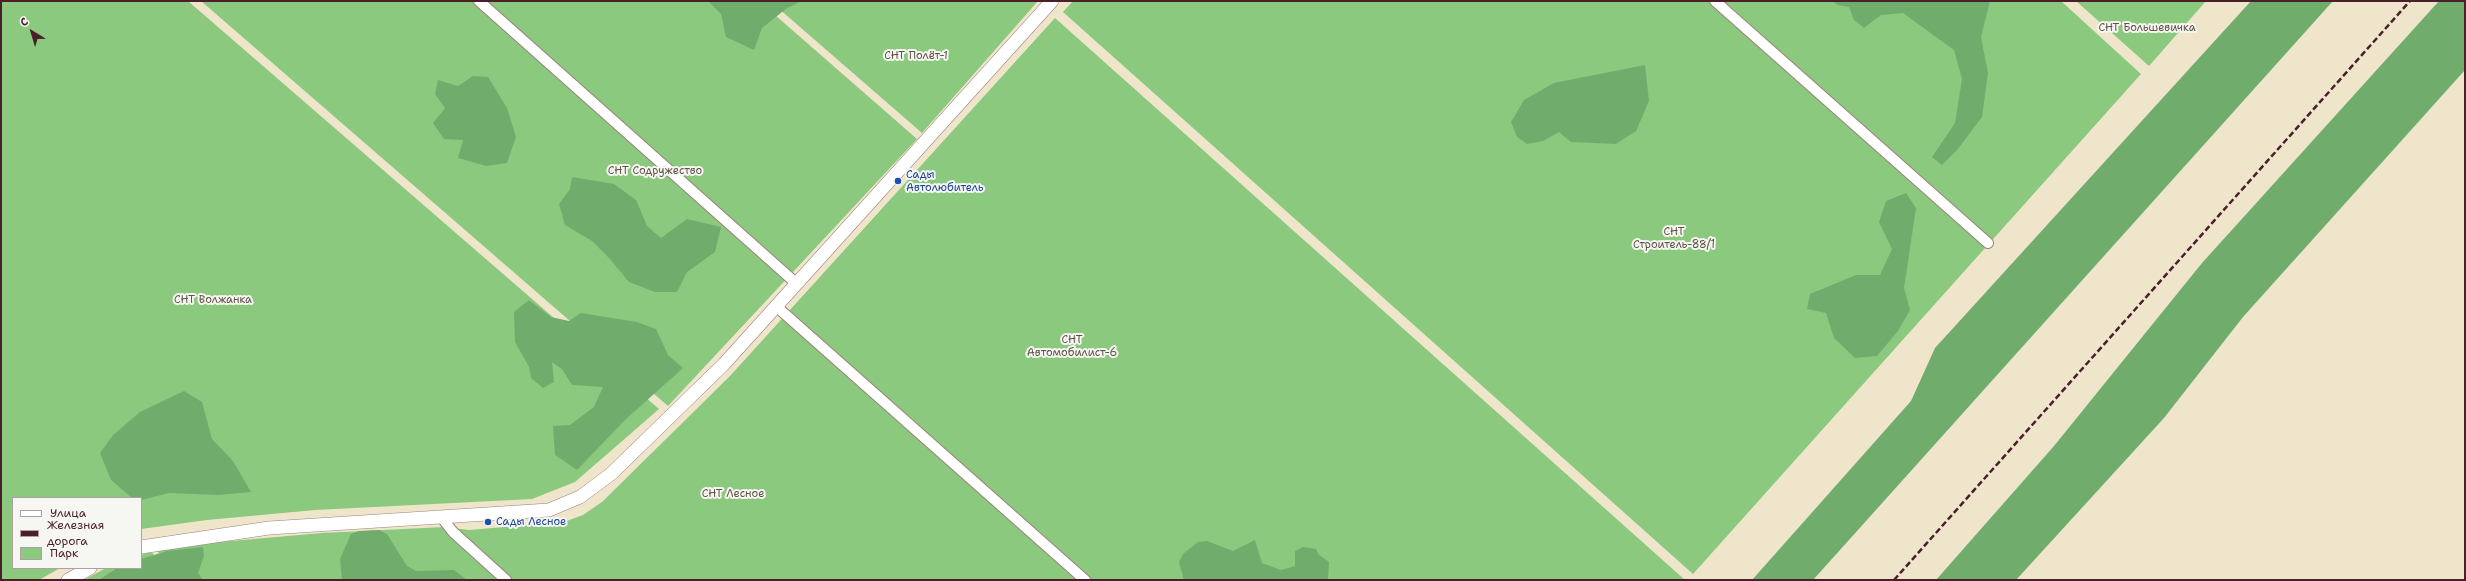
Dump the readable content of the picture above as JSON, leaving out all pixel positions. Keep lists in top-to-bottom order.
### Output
{
  "parks": [
    "СНТ Большевичка",
    "СНТ Полёт-1",
    "СНТ Содружество",
    "СНТ Строитель-88/1",
    "СНТ Волжанка",
    "СНТ Автомобилист-6",
    "СНТ Лесное"
  ],
  "places": ["Сады Автолюбитель", "Сады Лесное"],
  "legend": ["Улица", "Железная дорога", "Парк"],
  "north": "top left"
}
